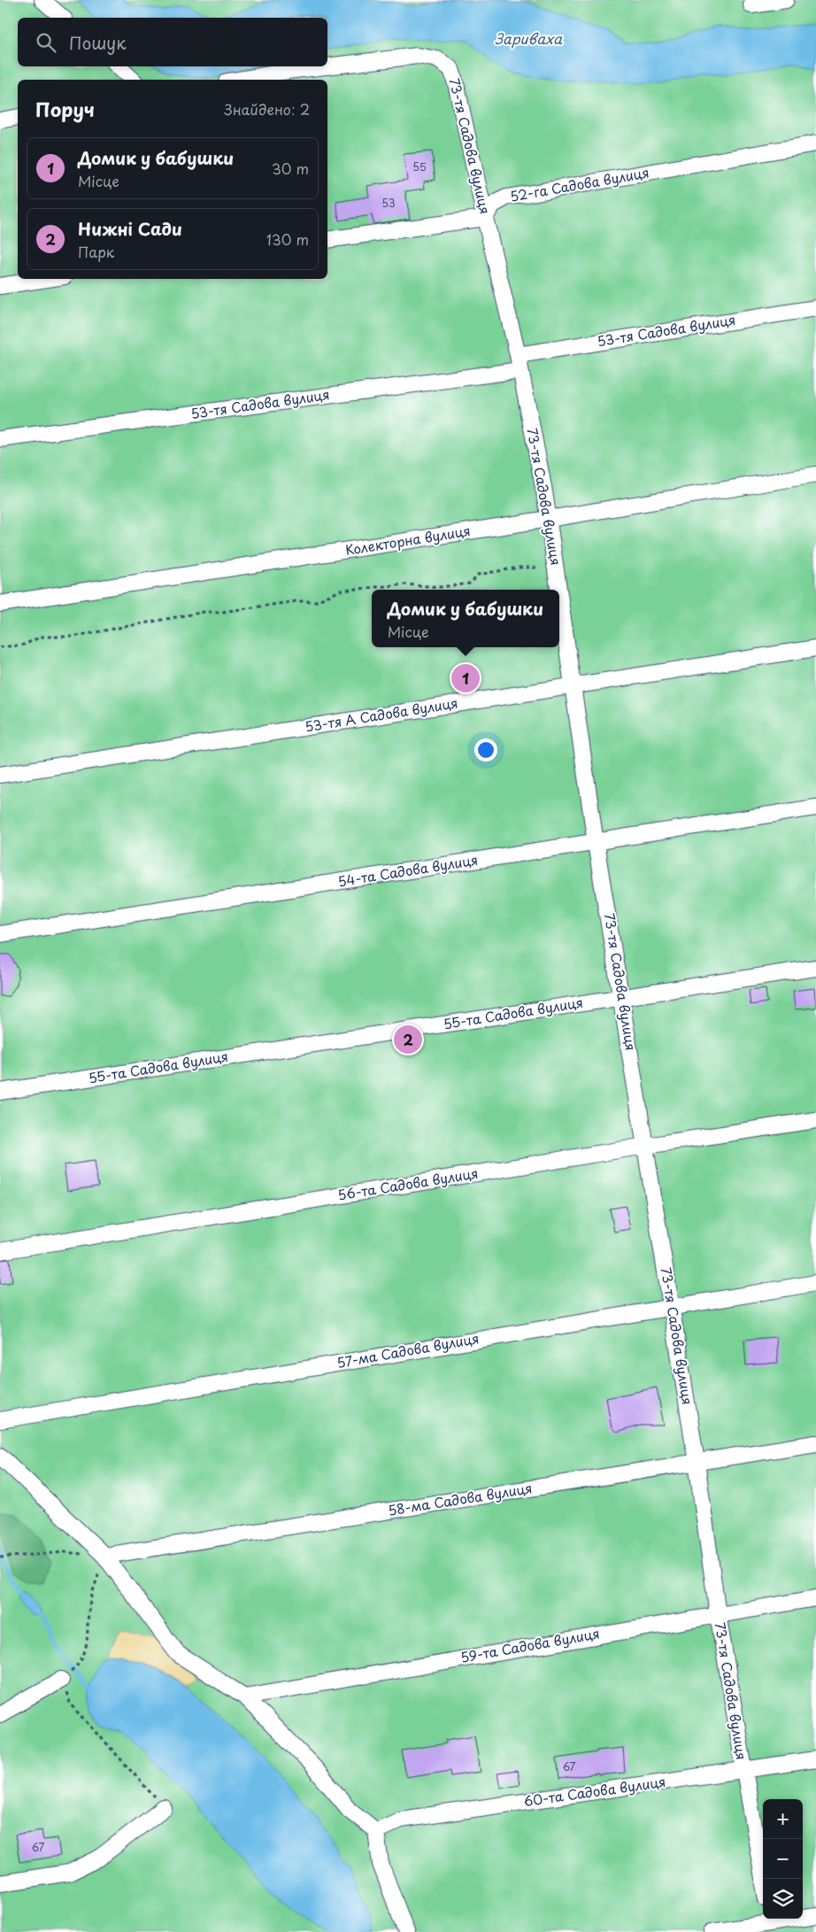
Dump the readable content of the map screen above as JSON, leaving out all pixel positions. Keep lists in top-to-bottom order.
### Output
{
  "streets": {
    "street": [
      "73-тя Садова вулиця",
      "52-га Садова вулиця",
      "53-тя Садова вулиця",
      "Колекторна вулиця",
      "53-тя А Садова вулиця",
      "54-та Садова вулиця",
      "55-та Садова вулиця",
      "56-та Садова вулиця",
      "57-ма Садова вулиця",
      "58-ма Садова вулиця",
      "59-та Садова вулиця",
      "60-та Садова вулиця"
    ]
  },
  "crossings": [
    ["73-тя Садова вулиця", "52-га Садова вулиця"],
    ["73-тя Садова вулиця", "53-тя Садова вулиця"],
    ["73-тя Садова вулиця", "Колекторна вулиця"],
    ["73-тя Садова вулиця", "53-тя А Садова вулиця"],
    ["73-тя Садова вулиця", "54-та Садова вулиця"],
    ["73-тя Садова вулиця", "55-та Садова вулиця"],
    ["73-тя Садова вулиця", "56-та Садова вулиця"],
    ["73-тя Садова вулиця", "57-ма Садова вулиця"],
    ["73-тя Садова вулиця", "58-ма Садова вулиця"],
    ["73-тя Садова вулиця", "59-та Садова вулиця"],
    ["73-тя Садова вулиця", "60-та Садова вулиця"]
  ],
  "water": ["Зариваха"],
  "house_numbers": [
    "55",
    "53",
    "67",
    "67"
  ],
  "page": {
    "search": "Пошук",
    "heading": ["Поруч", "Знайдено: 2"],
    "list": [
      {
        "mark": "1",
        "name": "Домик у бабушки",
        "note": "Місце",
        "value": "30 m"
      },
      {
        "mark": "2",
        "name": "Нижні Сади",
        "note": "Парк",
        "value": "130 m"
      }
    ],
    "popup": ["Домик у бабушки", "Місце"],
    "pins": ["1", "2"],
    "map_buttons": ["+", "−"]
  }
}
